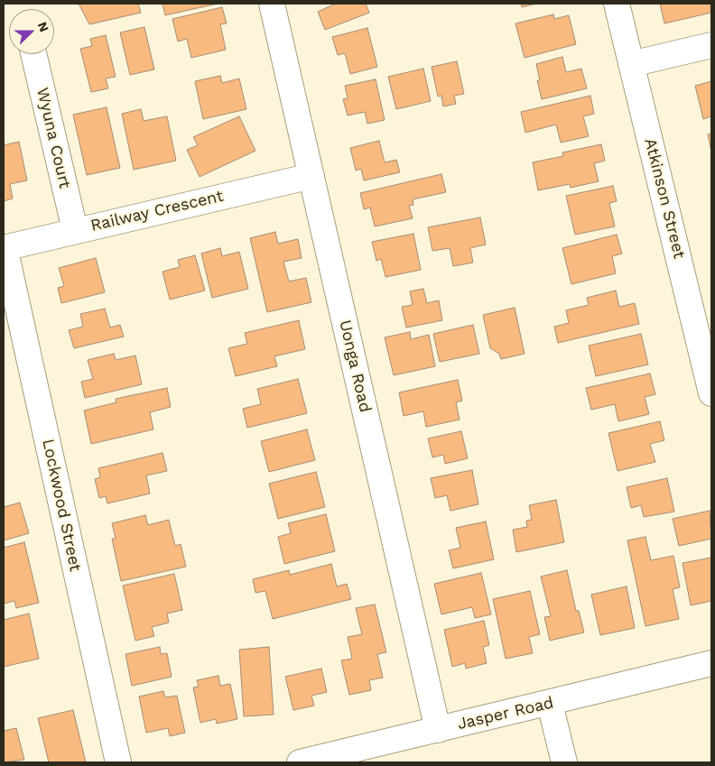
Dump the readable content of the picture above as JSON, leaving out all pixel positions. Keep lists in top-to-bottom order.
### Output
{
  "streets": {
    "street": [
      "Wyuna Court",
      "Atkinson Street",
      "Railway Crescent",
      "Uonga Road",
      "Lockwood Street",
      "Jasper Road"
    ]
  },
  "crossings": [
    ["Wyuna Court", "Railway Crescent"],
    ["Railway Crescent", "Uonga Road"],
    ["Railway Crescent", "Lockwood Street"],
    ["Uonga Road", "Jasper Road"]
  ],
  "north": "right"
}
